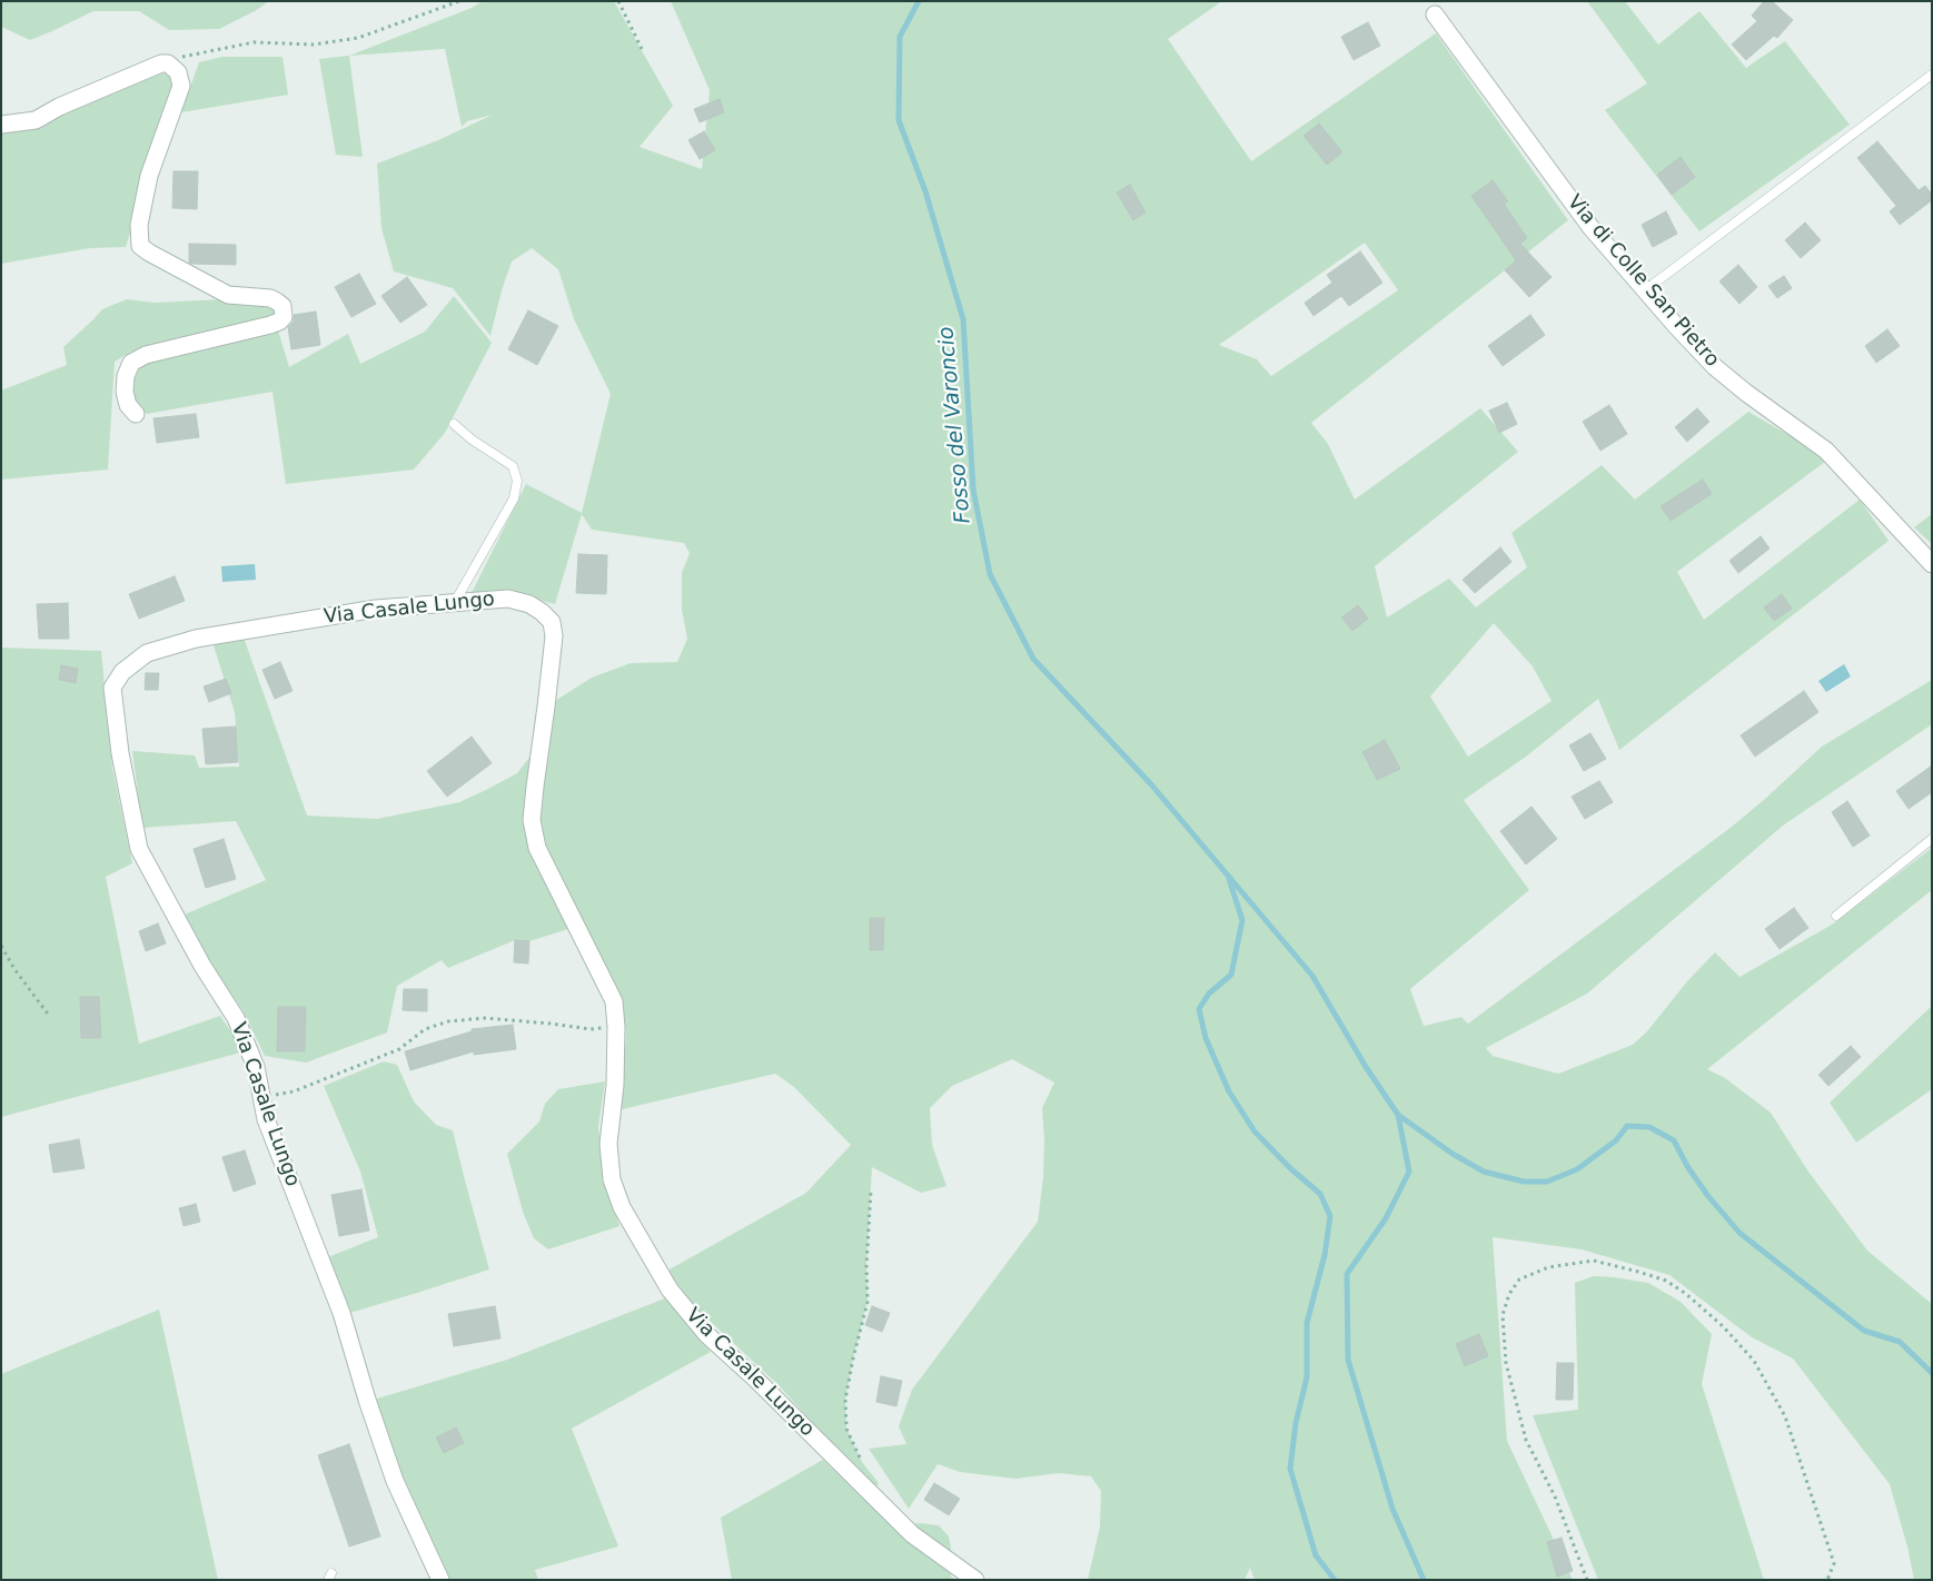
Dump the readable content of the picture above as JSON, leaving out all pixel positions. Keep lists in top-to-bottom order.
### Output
{
  "streets": {
    "street": ["Via di Colle San Pietro", "Via Casale Lungo"]
  },
  "water": ["Fosso del Varoncio"]
}
